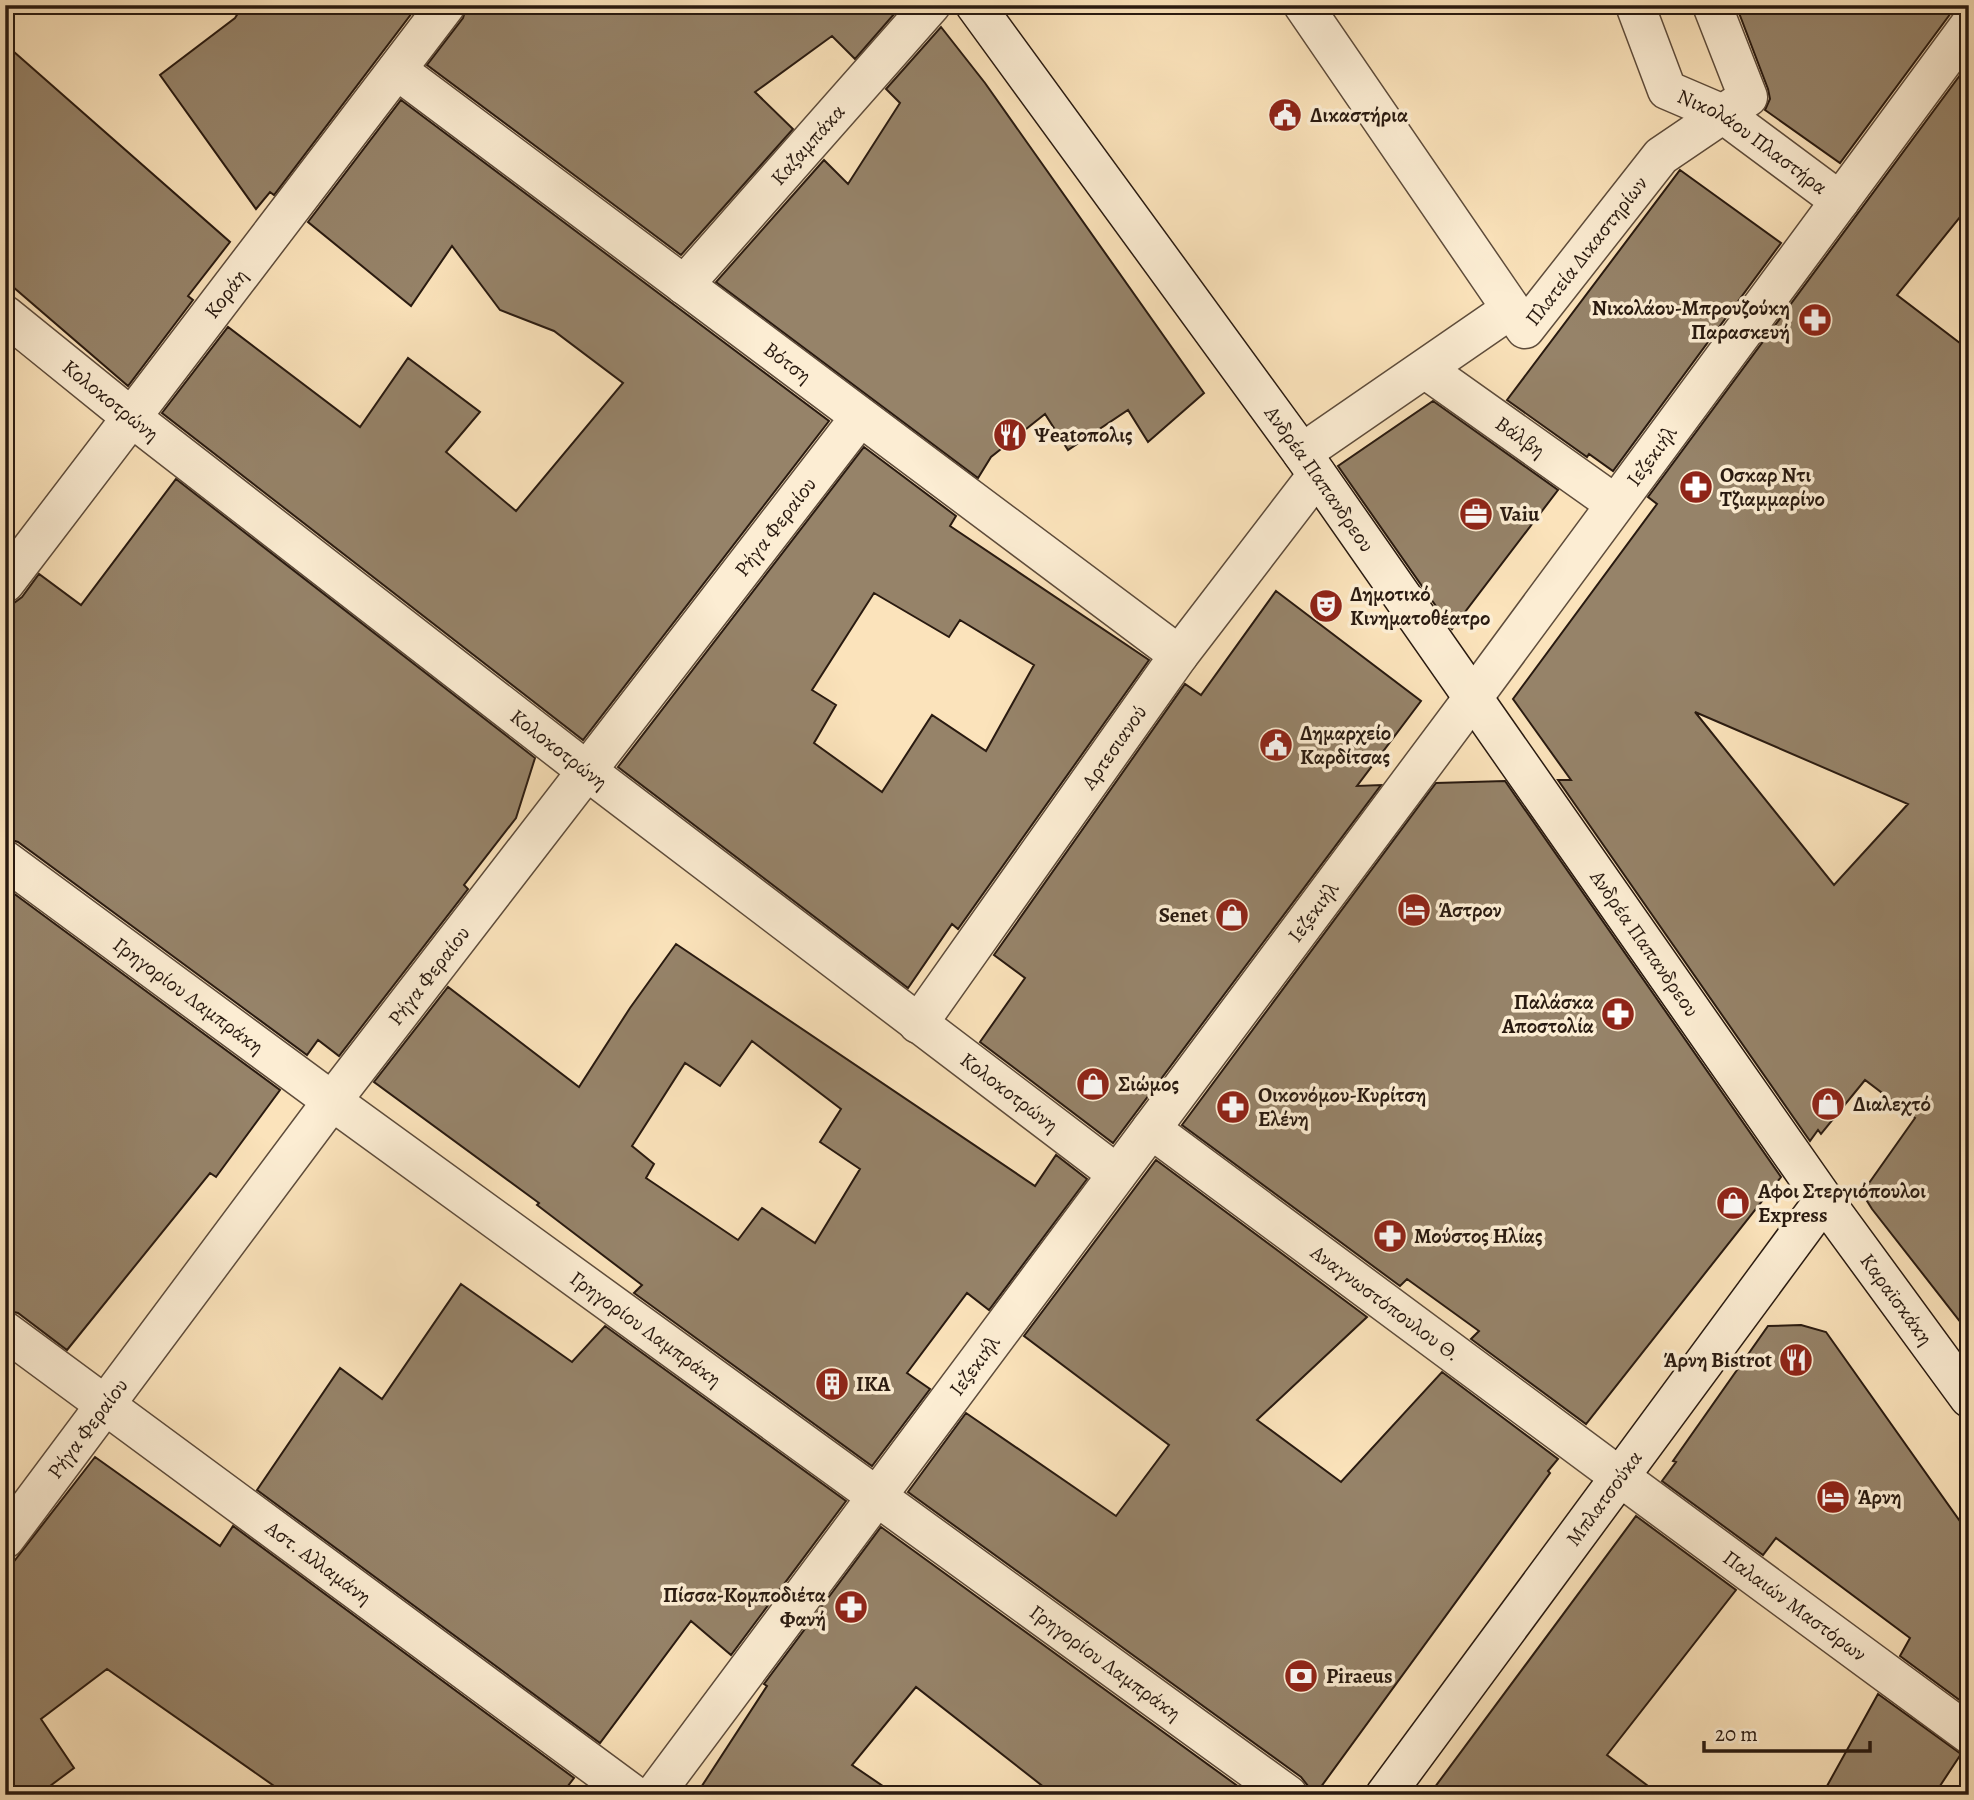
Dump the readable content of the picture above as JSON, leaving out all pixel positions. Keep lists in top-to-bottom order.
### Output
{
  "streets": {
    "street": [
      "Νικολάου Πλαστήρα",
      "Καζαμπάκα",
      "Πλατεία Δικαστηρίων",
      "Κοράη",
      "Βότση",
      "Κολοκοτρώνη",
      "Βάλβη",
      "Ιεζεκιήλ",
      "Ανδρέα Παπανδρεου",
      "Ρήγα Φεραίου",
      "Αρτεσιανού",
      "Γρηγορίου Λαμπράκη",
      "Καραϊσκάκη",
      "Αναγνωστόπουλου Θ.",
      "Μπλατσούκα",
      "Αστ. Αλλαμάνη",
      "Παλαιών Μαστόρων"
    ]
  },
  "crossings": [
    ["Νικολάου Πλαστήρα", "Πλατεία Δικαστηρίων"],
    ["Νικολάου Πλαστήρα", "Ιεζεκιήλ"],
    ["Καζαμπάκα", "Βότση"],
    ["Πλατεία Δικαστηρίων", "Αρτεσιανού"],
    ["Κοράη", "Βότση"],
    ["Κοράη", "Κολοκοτρώνη"],
    ["Βότση", "Ρήγα Φεραίου"],
    ["Βότση", "Αρτεσιανού"],
    ["Κολοκοτρώνη", "Ιεζεκιήλ"],
    ["Κολοκοτρώνη", "Ρήγα Φεραίου"],
    ["Κολοκοτρώνη", "Αρτεσιανού"],
    ["Βάλβη", "Ιεζεκιήλ"],
    ["Βάλβη", "Αρτεσιανού"],
    ["Ιεζεκιήλ", "Ανδρέα Παπανδρεου"],
    ["Ιεζεκιήλ", "Γρηγορίου Λαμπράκη"],
    ["Ιεζεκιήλ", "Αναγνωστόπουλου Θ."],
    ["Ανδρέα Παπανδρεου", "Αρτεσιανού"],
    ["Ανδρέα Παπανδρεου", "Καραϊσκάκη"],
    ["Ανδρέα Παπανδρεου", "Μπλατσούκα"],
    ["Ρήγα Φεραίου", "Γρηγορίου Λαμπράκη"],
    ["Ρήγα Φεραίου", "Αστ. Αλλαμάνη"],
    ["Καραϊσκάκη", "Μπλατσούκα"],
    ["Αναγνωστόπουλου Θ.", "Μπλατσούκα"],
    ["Αναγνωστόπουλου Θ.", "Παλαιών Μαστόρων"],
    ["Μπλατσούκα", "Παλαιών Μαστόρων"]
  ],
  "places": {
    "public building": ["Δικαστήρια", "Δημαρχείο Καρδίτσας"],
    "pharmacy": [
      "Νικολάου-Μπρουζούκη Παρασκευή",
      "Οσκαρ Ντι Τζιαμμαρίνο",
      "Παλάσκα Αποστολία",
      "Οικονόμου-Κυρίτση Ελένη",
      "Μούστος Ηλίας",
      "Πίσσα-Κομποδιέτα Φανή"
    ],
    "restaurant": ["Ψeatοπολις", "Άρνη Bistrot"],
    "office": ["Vaiu"],
    "theatre": ["Δημοτικό Κινηματοθέατρο"],
    "hotel": ["Άστρον", "Άρνη"],
    "shop": [
      "Senet",
      "Σιώμος",
      "Διαλεχτό",
      "Αφοι Στεργιόπουλοι Express"
    ],
    "building": ["ΙΚΑ"],
    "bank": ["Piraeus"]
  },
  "scale_bar": "20 m"
}
